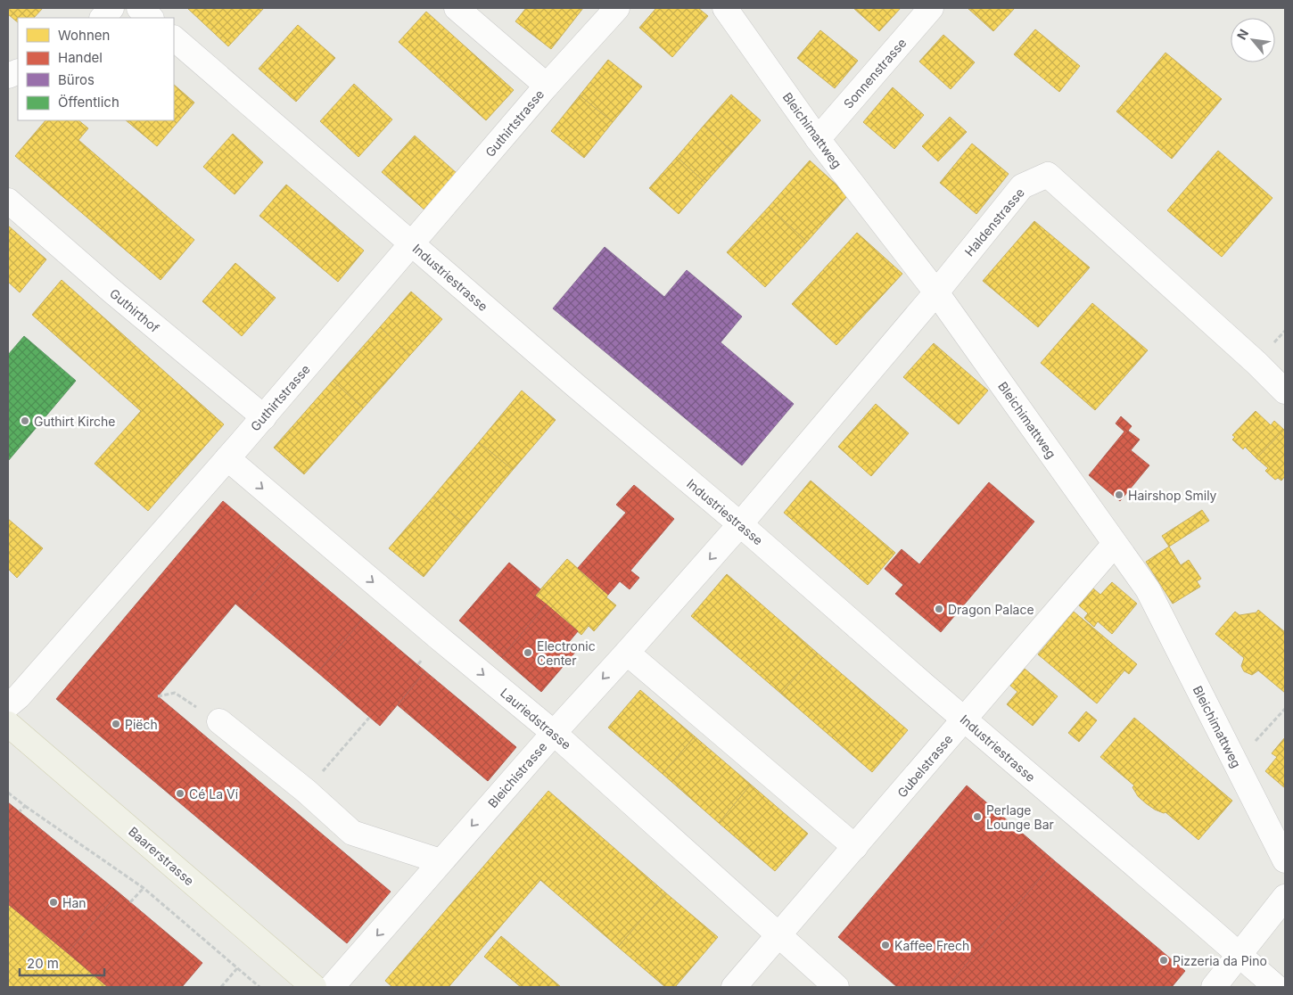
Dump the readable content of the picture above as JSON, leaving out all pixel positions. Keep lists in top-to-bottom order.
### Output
{
  "streets": {
    "main road": ["Baarerstrasse"],
    "street": [
      "Sonnenstrasse",
      "Guthirtstrasse",
      "Bleichimattweg",
      "Haldenstrasse",
      "Industriestrasse",
      "Guthirthof",
      "Lauriedstrasse",
      "Gubelstrasse",
      "Bleichistrasse"
    ]
  },
  "crossings": [
    ["Sonnenstrasse", "Bleichimattweg"],
    ["Guthirtstrasse", "Industriestrasse"],
    ["Guthirtstrasse", "Guthirthof"],
    ["Guthirtstrasse", "Lauriedstrasse"],
    ["Bleichimattweg", "Haldenstrasse"],
    ["Bleichimattweg", "Gubelstrasse"],
    ["Haldenstrasse", "Industriestrasse"],
    ["Haldenstrasse", "Bleichistrasse"],
    ["Industriestrasse", "Gubelstrasse"],
    ["Industriestrasse", "Bleichistrasse"],
    ["Lauriedstrasse", "Gubelstrasse"],
    ["Lauriedstrasse", "Bleichistrasse"]
  ],
  "one_way": ["Bleichistrasse"],
  "places": [
    "Guthirt Kirche",
    "Hairshop Smily",
    "Dragon Palace",
    "Electronic Center",
    "Piëch",
    "Cé La Vi",
    "Perlage Lounge Bar",
    "Han",
    "Kaffee Frech",
    "Pizzeria da Pino"
  ],
  "legend": [
    "Wohnen",
    "Handel",
    "Büros",
    "Öffentlich"
  ],
  "scale_bar": "20 m",
  "north": "top left"
}
